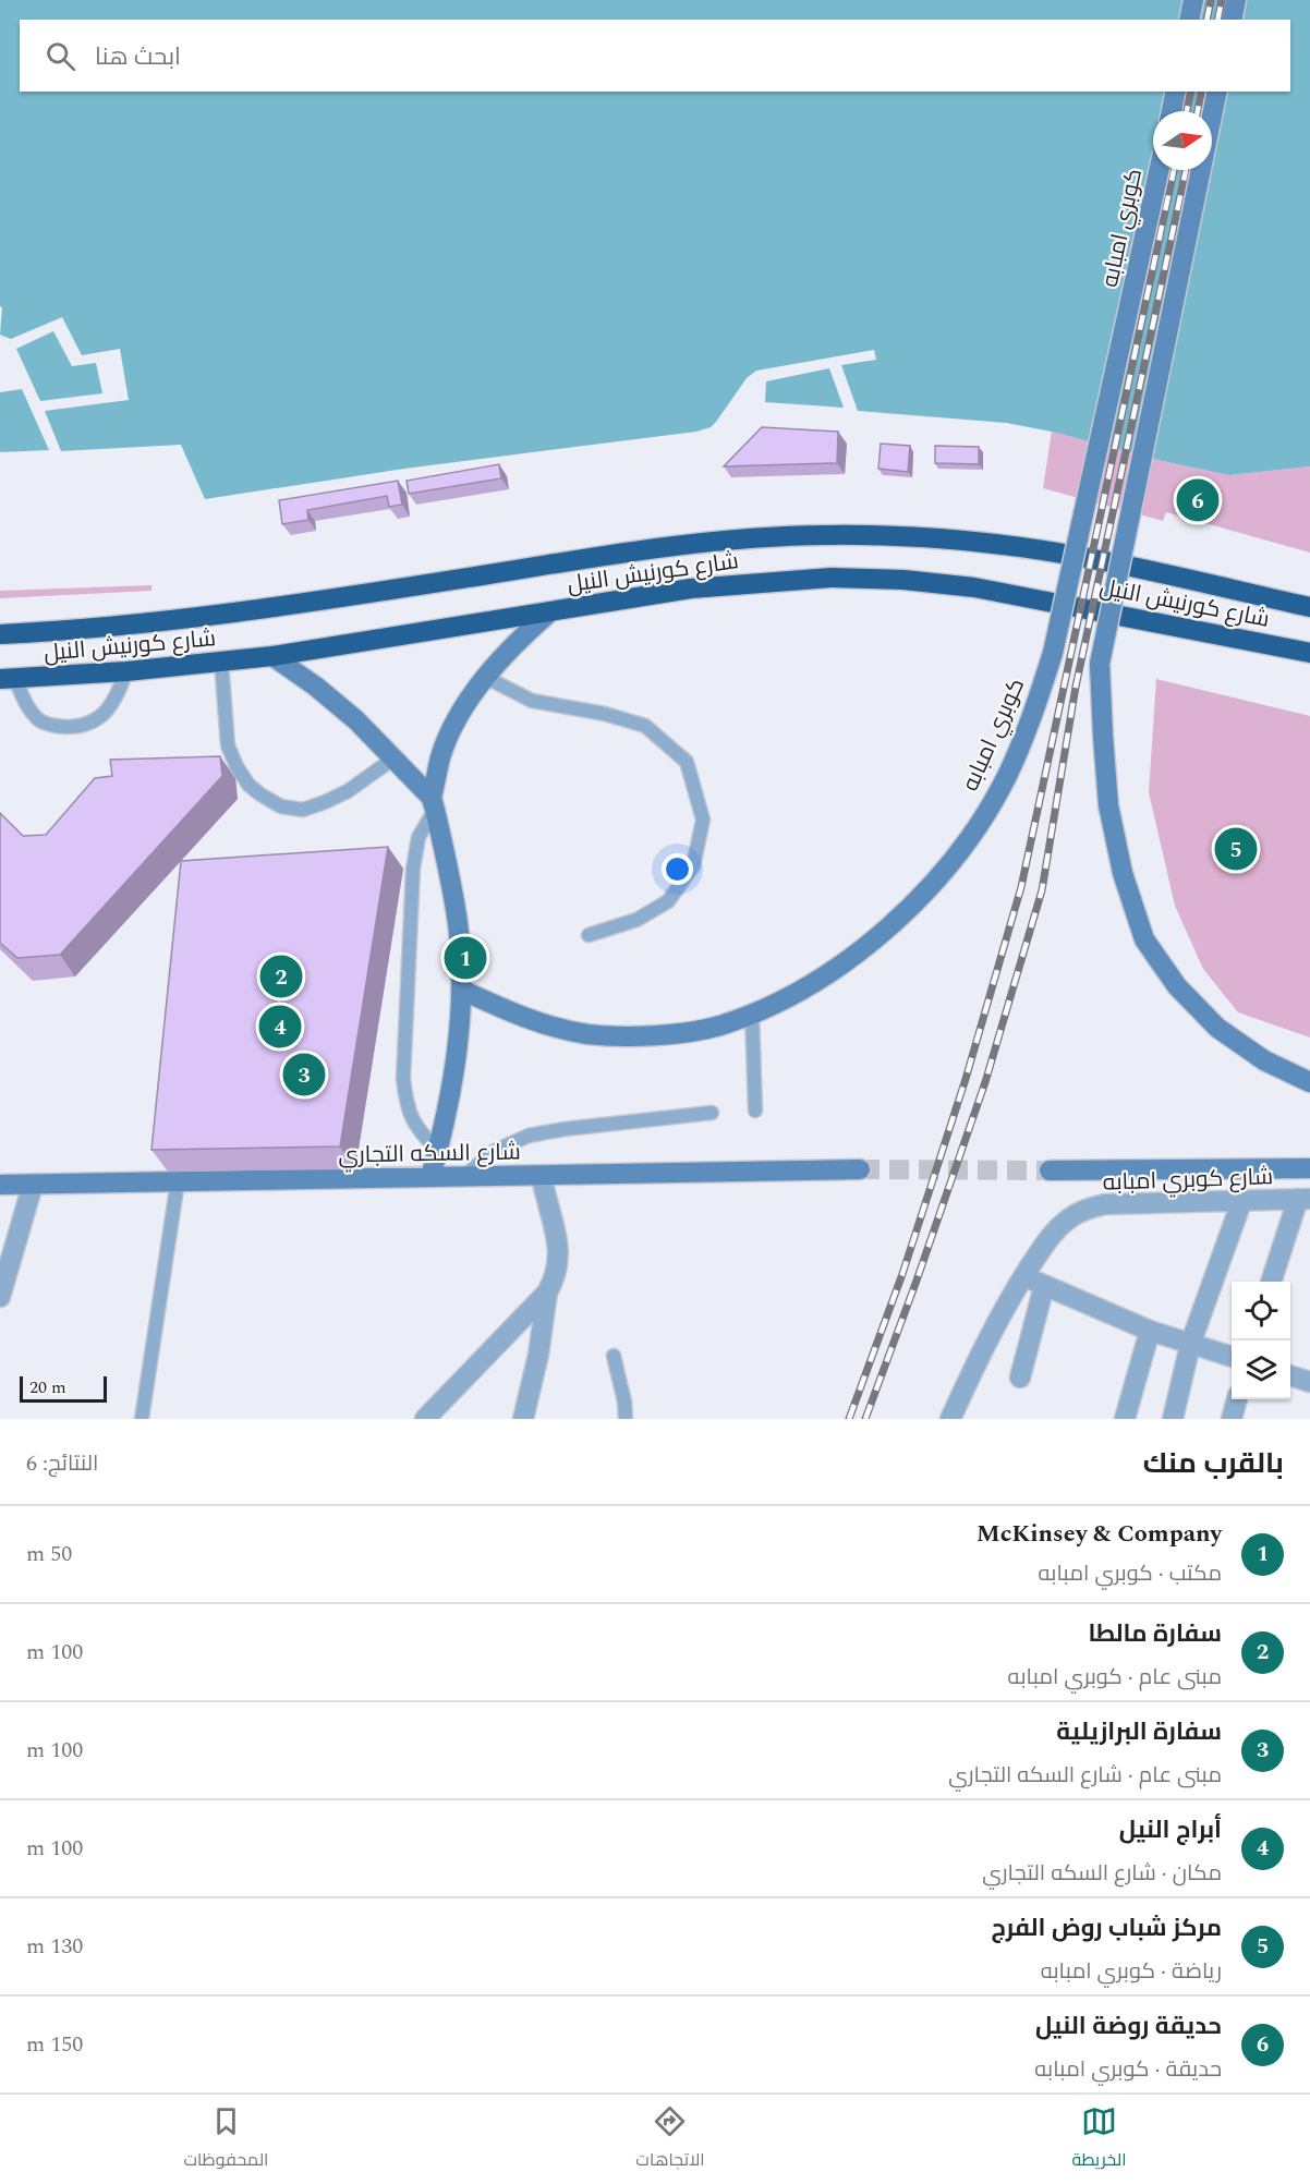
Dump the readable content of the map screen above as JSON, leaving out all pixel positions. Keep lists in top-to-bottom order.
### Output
{
  "streets": {
    "highway": ["شارع كورنيش النيل"],
    "street": ["كوبري امبابه", "شارع السكه التجاري", "شارع كوبري امبابه"]
  },
  "scale_bar": "20 m",
  "north": "right",
  "page": {
    "search": "ابحث هنا",
    "pins": [
      "6",
      "5",
      "1",
      "2",
      "4",
      "3"
    ],
    "scale": "20 m",
    "heading": ["بالقرب منك", "النتائج: 6"],
    "list": [
      {
        "mark": "1",
        "name": "McKinsey & Company",
        "note": "مكتب · كوبري امبابه",
        "value": "50 m"
      },
      {
        "mark": "2",
        "name": "سفارة مالطا",
        "note": "مبنى عام · كوبري امبابه",
        "value": "100 m"
      },
      {
        "mark": "3",
        "name": "سفارة البرازيلية",
        "note": "مبنى عام · شارع السكه التجاري",
        "value": "100 m"
      },
      {
        "mark": "4",
        "name": "أبراج النيل",
        "note": "مكان · شارع السكه التجاري",
        "value": "100 m"
      },
      {
        "mark": "5",
        "name": "مركز شباب روض الفرج",
        "note": "رياضة · كوبري امبابه",
        "value": "130 m"
      },
      {
        "mark": "6",
        "name": "حديقة روضة النيل",
        "note": "حديقة · كوبري امبابه",
        "value": "150 m"
      }
    ],
    "nav": ["الخريطة", "الاتجاهات", "المحفوظات"]
  }
}
